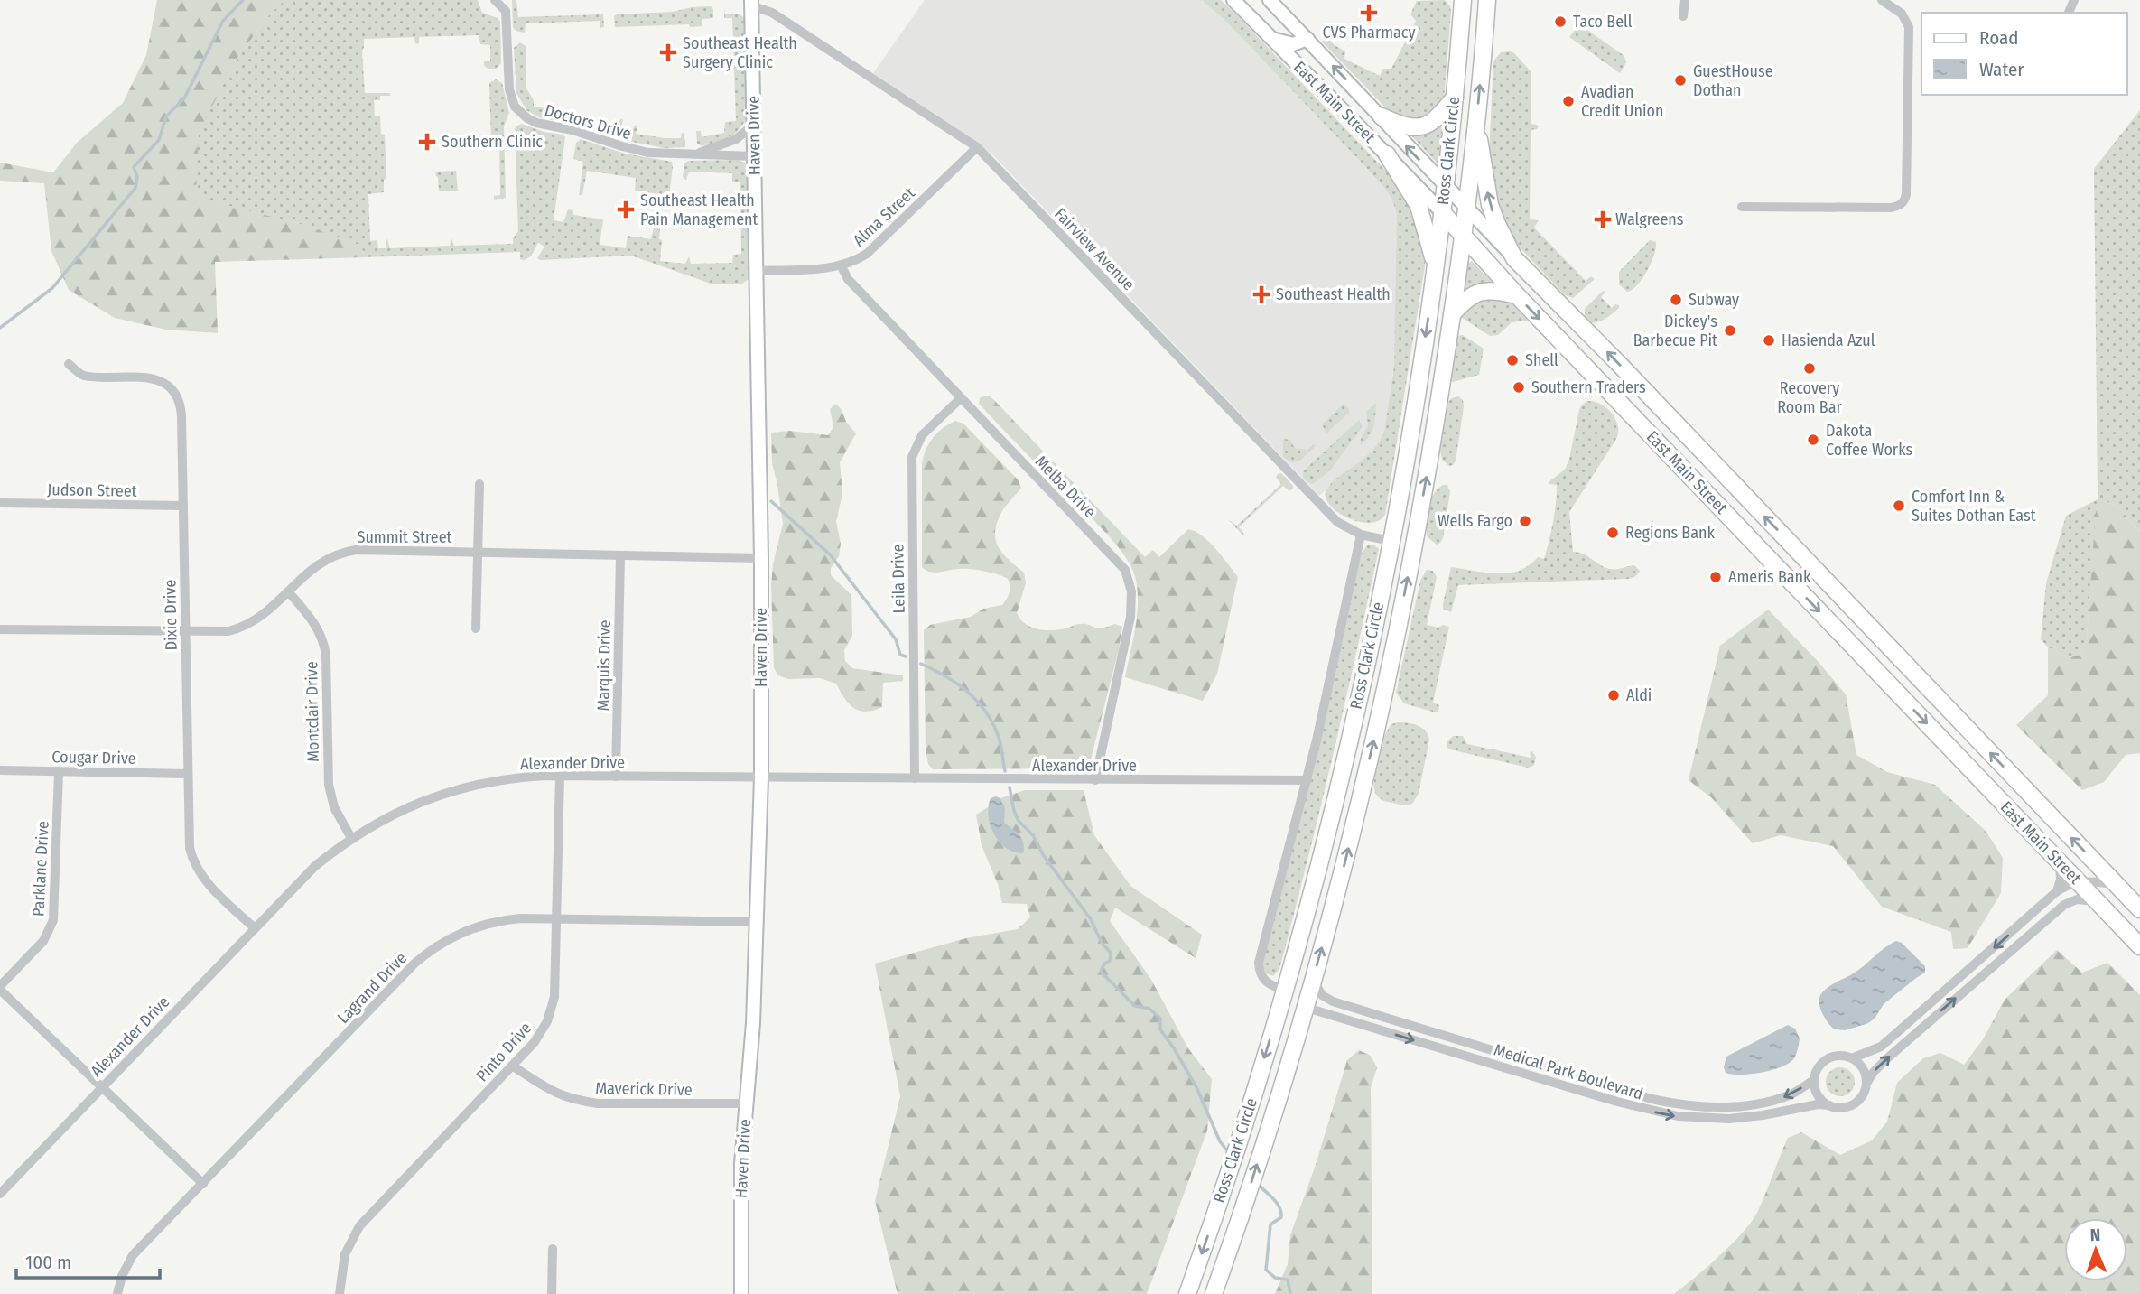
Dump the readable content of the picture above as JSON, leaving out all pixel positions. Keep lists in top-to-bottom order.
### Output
{
  "streets": {
    "highway": ["East Main Street", "Ross Clark Circle"],
    "street": [
      "Doctors Drive",
      "Haven Drive",
      "Alma Street",
      "Fairview Avenue",
      "Melba Drive",
      "Judson Street",
      "Summit Street",
      "Leila Drive",
      "Dixie Drive",
      "Marquis Drive",
      "Montclair Drive",
      "Cougar Drive",
      "Alexander Drive",
      "Parklane Drive",
      "Lagrand Drive",
      "Pinto Drive",
      "Medical Park Boulevard",
      "Maverick Drive"
    ]
  },
  "crossings": [
    ["East Main Street", "Ross Clark Circle"],
    ["Doctors Drive", "Haven Drive"],
    ["Haven Drive", "Alma Street"],
    ["Haven Drive", "Fairview Avenue"],
    ["Haven Drive", "Summit Street"],
    ["Haven Drive", "Alexander Drive"],
    ["Haven Drive", "Lagrand Drive"],
    ["Haven Drive", "Maverick Drive"],
    ["Ross Clark Circle", "Fairview Avenue"],
    ["Ross Clark Circle", "Medical Park Boulevard"],
    ["Alma Street", "Fairview Avenue"],
    ["Alma Street", "Melba Drive"],
    ["Melba Drive", "Leila Drive"],
    ["Melba Drive", "Alexander Drive"],
    ["Judson Street", "Dixie Drive"],
    ["Summit Street", "Dixie Drive"],
    ["Summit Street", "Marquis Drive"],
    ["Summit Street", "Montclair Drive"],
    ["Leila Drive", "Alexander Drive"],
    ["Dixie Drive", "Cougar Drive"],
    ["Dixie Drive", "Alexander Drive"],
    ["Marquis Drive", "Alexander Drive"],
    ["Montclair Drive", "Alexander Drive"],
    ["Cougar Drive", "Parklane Drive"],
    ["Alexander Drive", "Pinto Drive"],
    ["Lagrand Drive", "Pinto Drive"],
    ["Pinto Drive", "Maverick Drive"]
  ],
  "places": {
    "health": [
      "CVS Pharmacy",
      "Southeast Health Surgery Clinic",
      "Southern Clinic",
      "Southeast Health Pain Management",
      "Walgreens",
      "Southeast Health"
    ],
    "other": [
      "Taco Bell",
      "GuestHouse Dothan",
      "Avadian Credit Union",
      "Subway",
      "Dickey's Barbecue Pit",
      "Hasienda Azul",
      "Shell",
      "Recovery Room Bar",
      "Southern Traders",
      "Dakota Coffee Works",
      "Comfort Inn & Suites Dothan East",
      "Wells Fargo",
      "Regions Bank",
      "Ameris Bank",
      "Aldi"
    ]
  },
  "legend": ["Road", "Water"],
  "scale_bar": "100 m",
  "north": "top"
}
